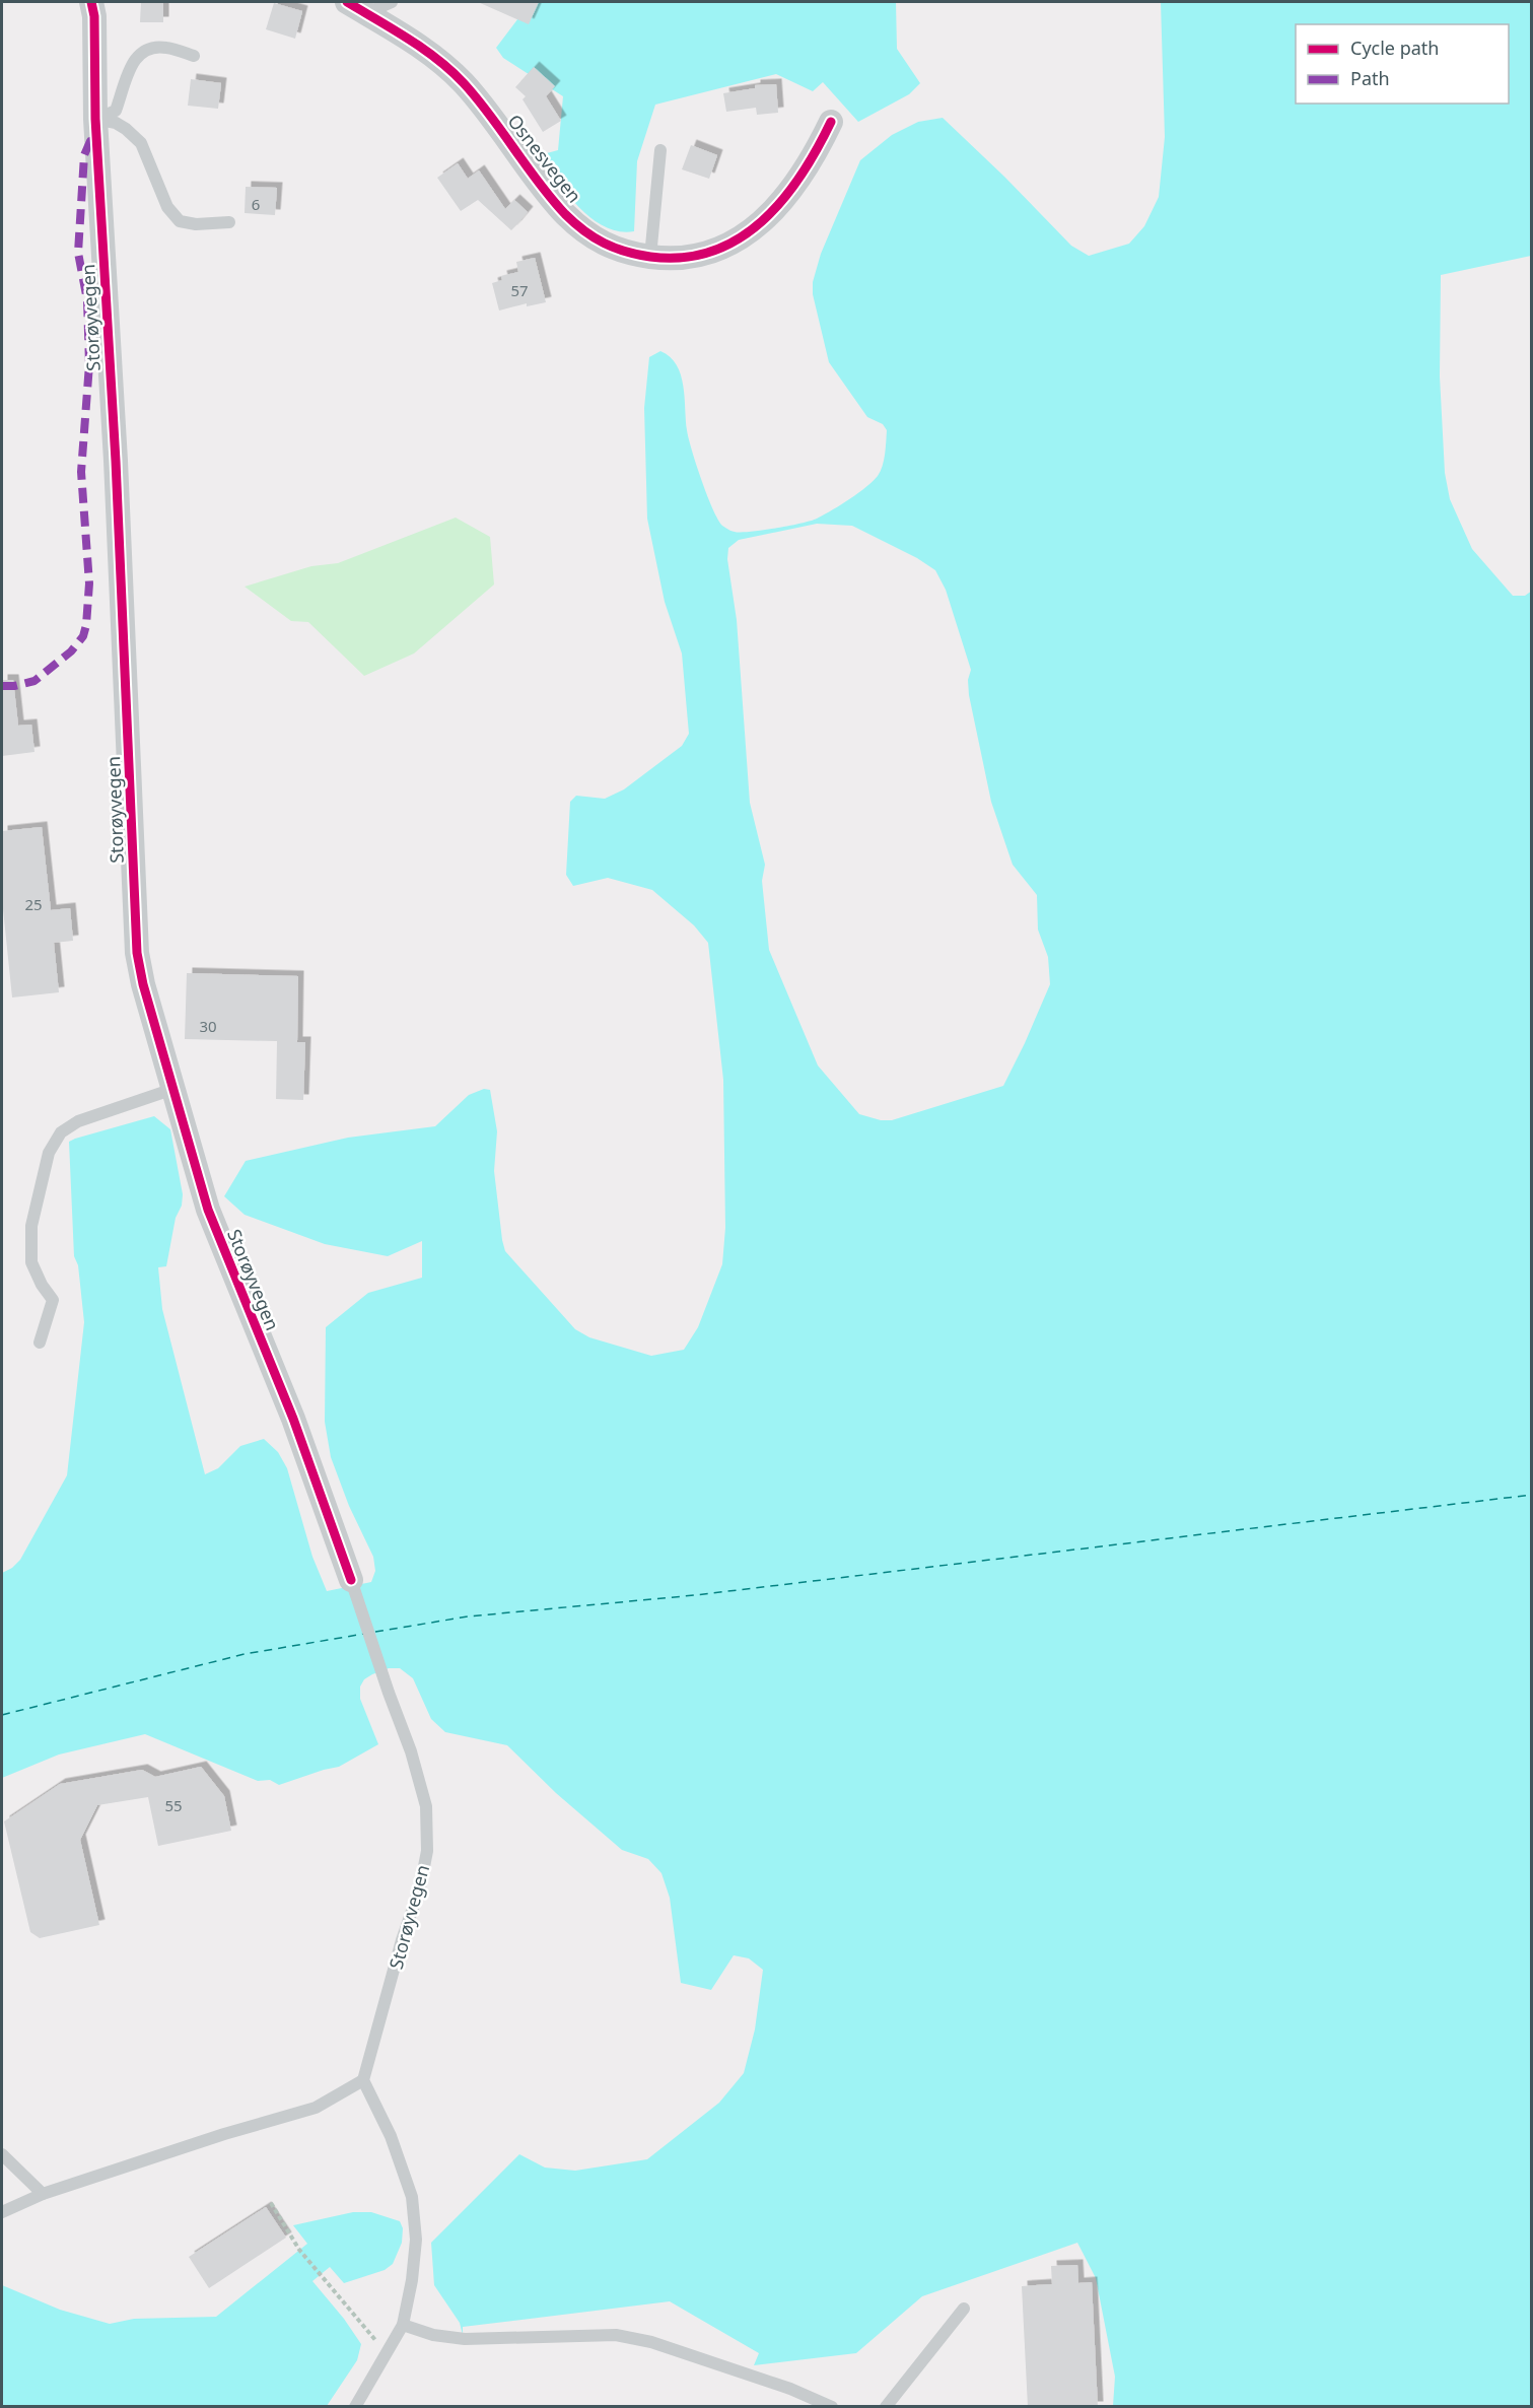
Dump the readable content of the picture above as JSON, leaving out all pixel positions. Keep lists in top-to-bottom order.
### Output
{
  "streets": {
    "street": ["Osnesvegen", "Storøyvegen"]
  },
  "house_numbers": [
    "6",
    "57",
    "25",
    "30",
    "55"
  ],
  "legend": ["Cycle path", "Path"]
}
